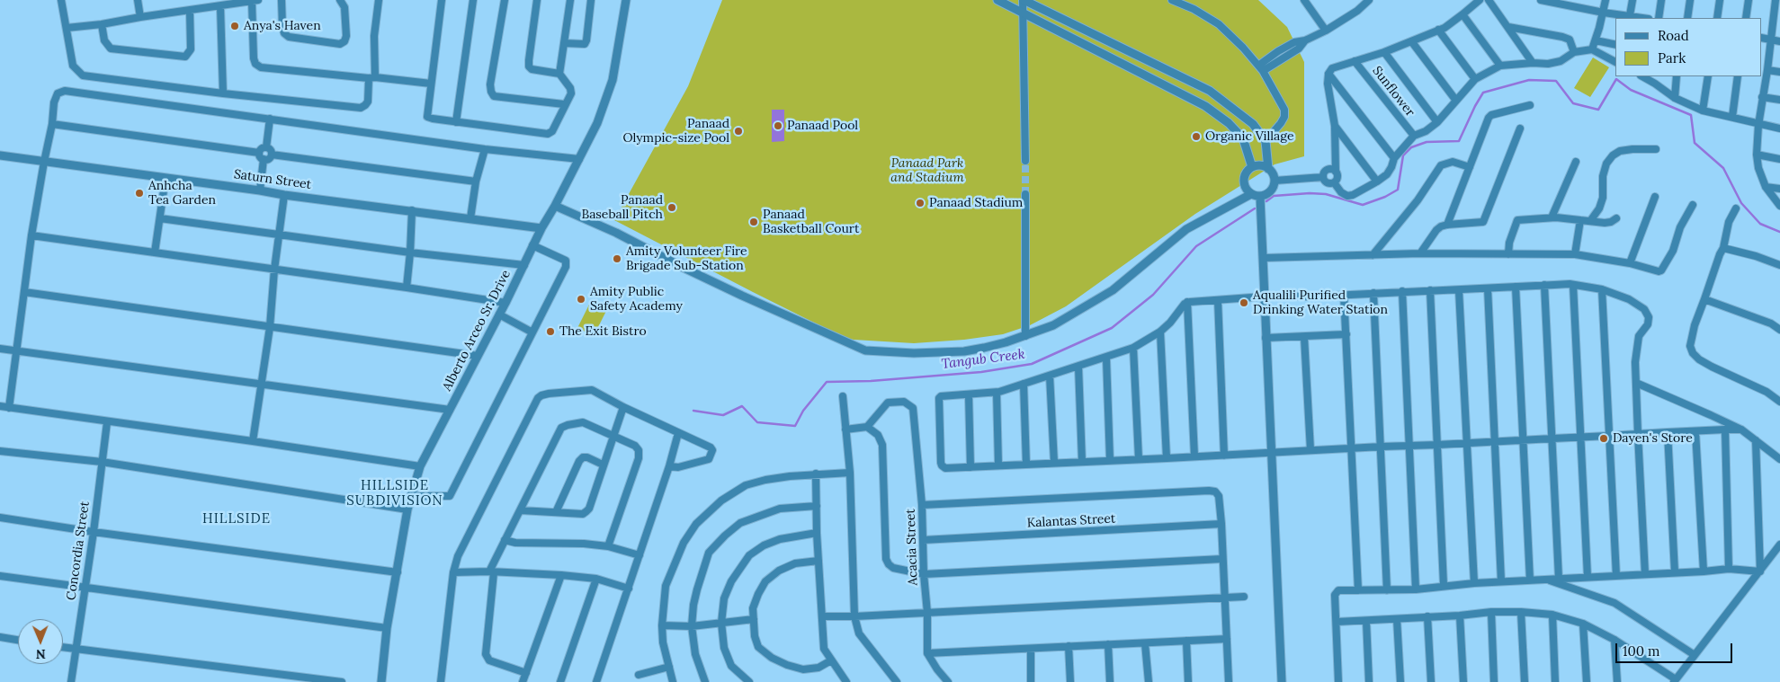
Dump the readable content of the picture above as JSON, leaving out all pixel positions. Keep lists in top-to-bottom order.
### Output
{
  "streets": {
    "street": [
      "Sunflower",
      "Saturn Street",
      "Alberto Arceo Sr. Drive",
      "Kalantas Street",
      "Acacia Street",
      "Concordia Street"
    ]
  },
  "crossings": [
    ["Saturn Street", "Alberto Arceo Sr. Drive"],
    ["Kalantas Street", "Acacia Street"]
  ],
  "districts": ["HILLSIDE SUBDIVISION", "HILLSIDE"],
  "water": ["Tangub Creek"],
  "parks": ["Panaad Park and Stadium"],
  "places": [
    "Anya's Haven",
    "Panaad Pool",
    "Panaad Olympic-size Pool",
    "Organic Village",
    "Anhcha Tea Garden",
    "Panaad Stadium",
    "Panaad Baseball Pitch",
    "Panaad Basketball Court",
    "Amity Volunteer Fire Brigade Sub-Station",
    "Amity Public Safety Academy",
    "Aqualili Purified Drinking Water Station",
    "The Exit Bistro",
    "Dayen's Store"
  ],
  "legend": ["Road", "Park"],
  "scale_bar": "100 m",
  "north": "bottom"
}
